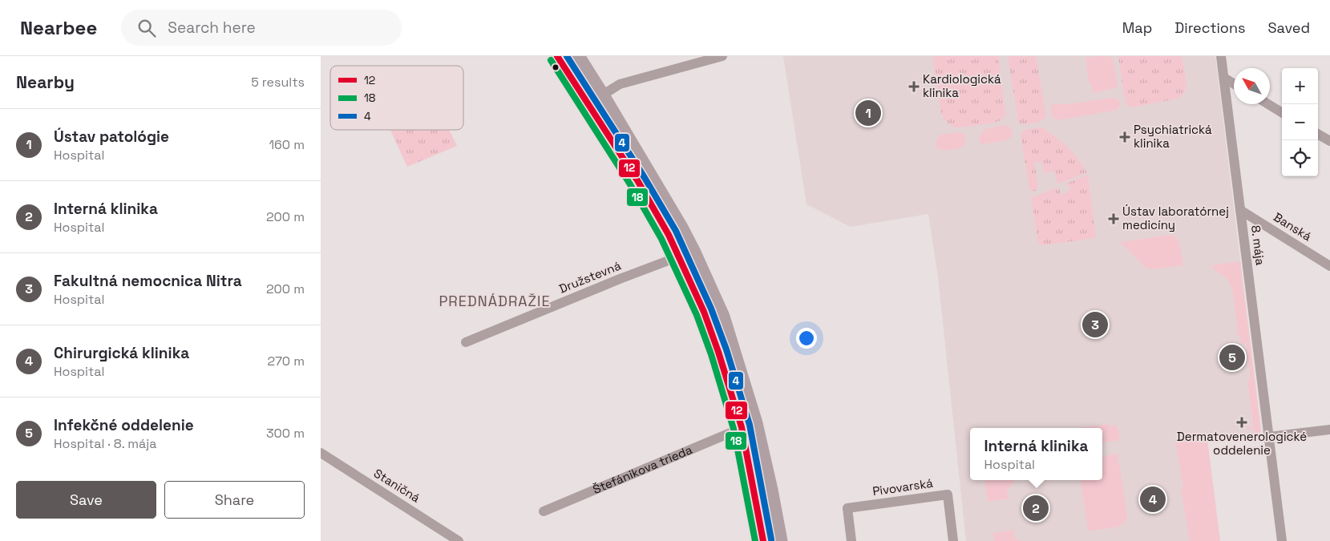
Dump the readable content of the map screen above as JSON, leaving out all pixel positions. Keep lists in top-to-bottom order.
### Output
{
  "streets": {
    "street": [
      "Banská",
      "8. mája",
      "Družstevná",
      "Štefánikova trieda",
      "Staničná",
      "Pivovarská"
    ]
  },
  "crossings": [
    ["Banská", "8. mája"]
  ],
  "districts": ["PREDNÁDRAŽIE"],
  "places": {
    "health": [
      "Kardiologická klinika",
      "Psychiatrická klinika",
      "Ústav laboratórnej medicíny",
      "Dermatovenerologické oddelenie"
    ]
  },
  "lines": ["transit line 12", "transit line 4", "transit line 18"],
  "legend": ["12", "18", "4"],
  "north": "top left",
  "page": {
    "header": "Nearbee",
    "search": "Search here",
    "nav": ["Map", "Directions", "Saved"],
    "heading": ["Nearby", "5 results"],
    "map_buttons": ["+", "−"],
    "pins": [
      "1",
      "3",
      "5",
      "4",
      "2"
    ],
    "list": [
      {
        "mark": "1",
        "name": "Ústav patológie",
        "note": "Hospital",
        "value": "160 m"
      },
      {
        "mark": "2",
        "name": "Interná klinika",
        "note": "Hospital",
        "value": "200 m"
      },
      {
        "mark": "3",
        "name": "Fakultná nemocnica Nitra",
        "note": "Hospital",
        "value": "200 m"
      },
      {
        "mark": "4",
        "name": "Chirurgická klinika",
        "note": "Hospital",
        "value": "270 m"
      },
      {
        "mark": "5",
        "name": "Infekčné oddelenie",
        "note": "Hospital · 8. mája",
        "value": "300 m"
      }
    ],
    "popup": ["Interná klinika", "Hospital"],
    "buttons": ["Save", "Share"]
  }
}
